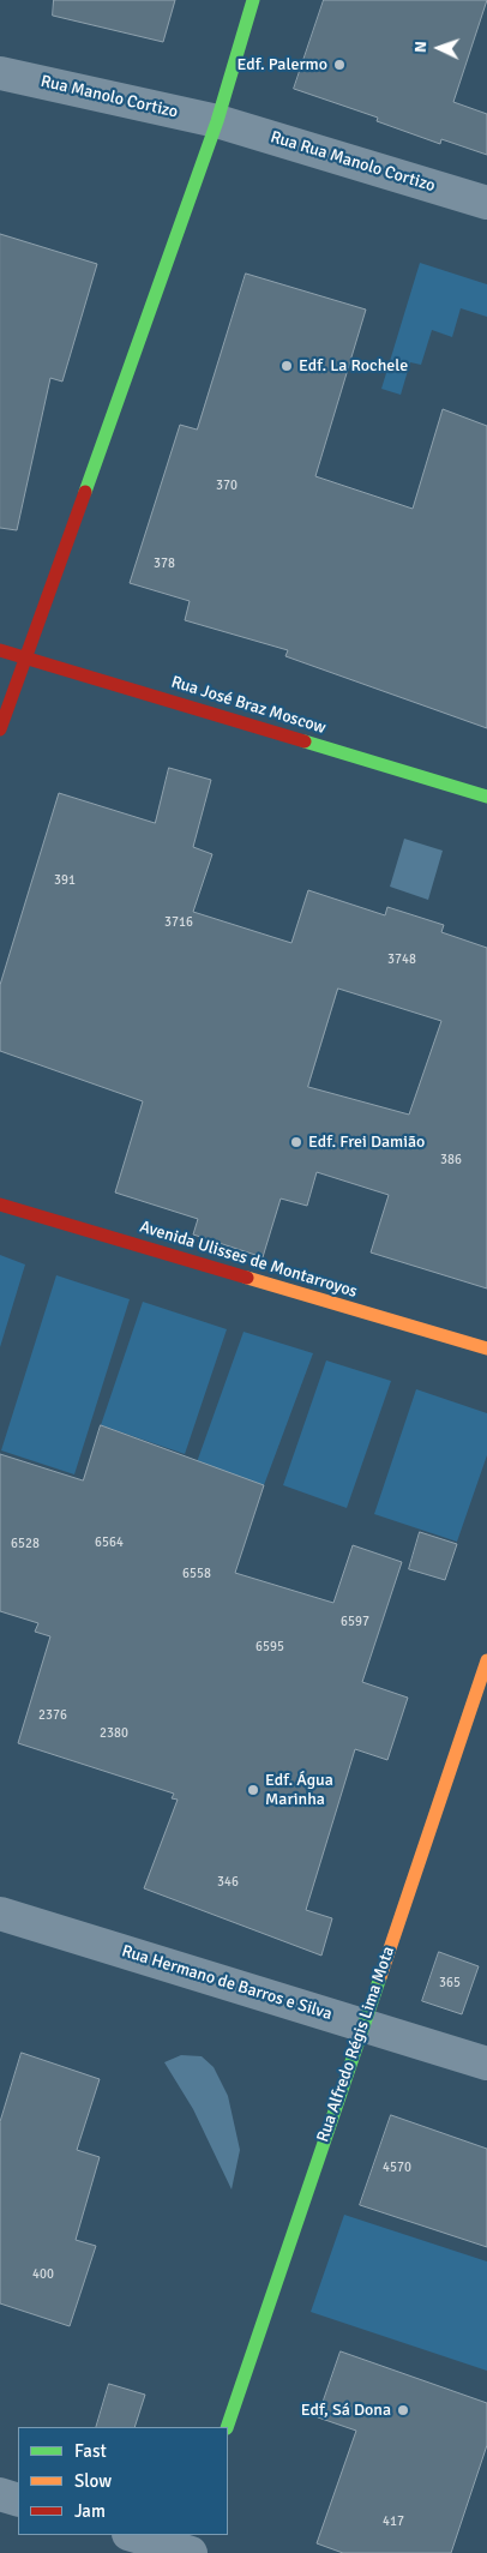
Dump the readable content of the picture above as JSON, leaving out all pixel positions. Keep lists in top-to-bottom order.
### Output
{
  "streets": {
    "street": [
      "Rua Manolo Cortizo",
      "Rua Rua Manolo Cortizo",
      "Rua José Braz Moscow",
      "Avenida Ulisses de Montarroyos",
      "Rua Hermano de Barros e Silva",
      "Rua Alfredo Régis Lima Mota"
    ]
  },
  "crossings": [
    ["Rua Manolo Cortizo", "Rua Rua Manolo Cortizo"],
    ["Rua Hermano de Barros e Silva", "Rua Alfredo Régis Lima Mota"]
  ],
  "places": [
    "Edf. Palermo",
    "Edf. La Rochele",
    "Edf. Frei Damião",
    "Edf. Água Marinha",
    "Edf, Sá Dona"
  ],
  "house_numbers": [
    "370",
    "378",
    "391",
    "3716",
    "3748",
    "386",
    "6564",
    "6528",
    "6558",
    "6597",
    "6595",
    "2376",
    "2380",
    "346",
    "365",
    "4570",
    "400",
    "417"
  ],
  "legend": ["Fast", "Slow", "Jam"],
  "north": "left"
}
